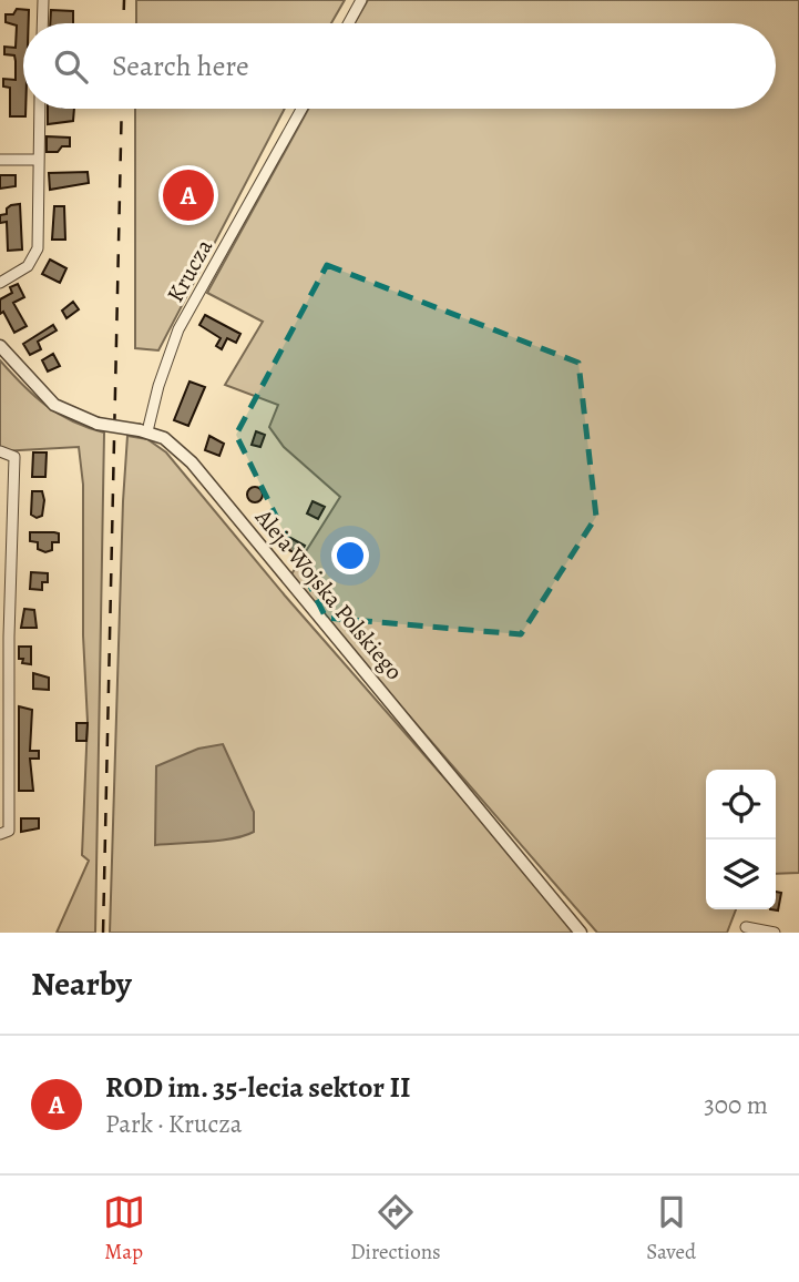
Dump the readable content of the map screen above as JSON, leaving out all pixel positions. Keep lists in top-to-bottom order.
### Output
{
  "streets": {
    "street": ["Krucza", "Aleja Wojska Polskiego"]
  },
  "crossings": [
    ["Krucza", "Aleja Wojska Polskiego"]
  ],
  "page": {
    "search": "Search here",
    "pins": "A",
    "heading": "Nearby",
    "list": [
      {
        "mark": "A",
        "name": "ROD im. 35-lecia sektor II",
        "note": "Park · Krucza",
        "value": "300 m"
      }
    ],
    "nav": ["Map", "Directions", "Saved"]
  }
}
